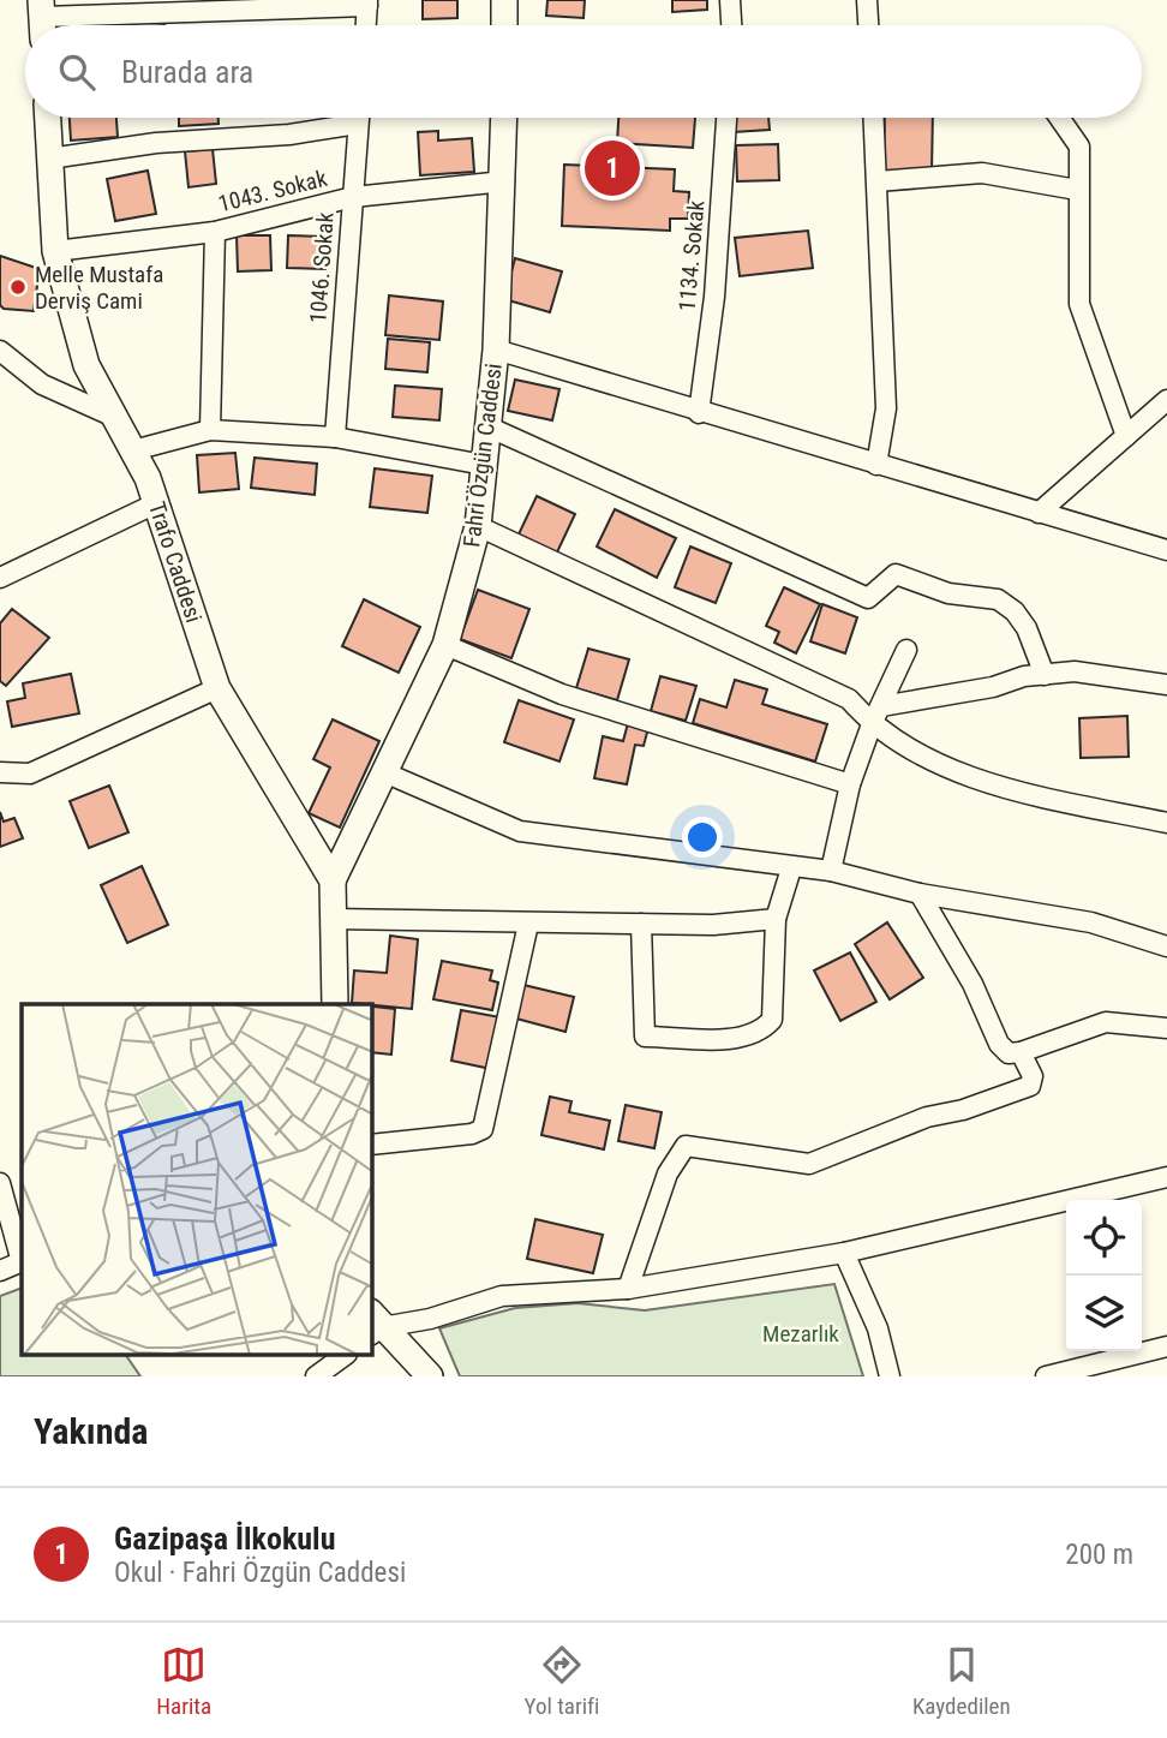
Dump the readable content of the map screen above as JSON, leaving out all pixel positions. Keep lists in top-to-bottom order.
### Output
{
  "streets": {
    "street": [
      "1043. Sokak",
      "1134. Sokak",
      "1046. Sokak",
      "Fahri Özgün Caddesi",
      "Trafo Caddesi"
    ]
  },
  "crossings": [
    ["1043. Sokak", "1046. Sokak"],
    ["1043. Sokak", "Fahri Özgün Caddesi"],
    ["1043. Sokak", "Trafo Caddesi"],
    ["Fahri Özgün Caddesi", "Trafo Caddesi"]
  ],
  "parks": ["Mezarlık"],
  "places": ["Melle Mustafa Derviş Cami"],
  "page": {
    "search": "Burada ara",
    "pins": "1",
    "heading": "Yakında",
    "list": [
      {
        "mark": "1",
        "name": "Gazipaşa İlkokulu",
        "note": "Okul · Fahri Özgün Caddesi",
        "value": "200 m"
      }
    ],
    "nav": ["Harita", "Yol tarifi", "Kaydedilen"]
  }
}
